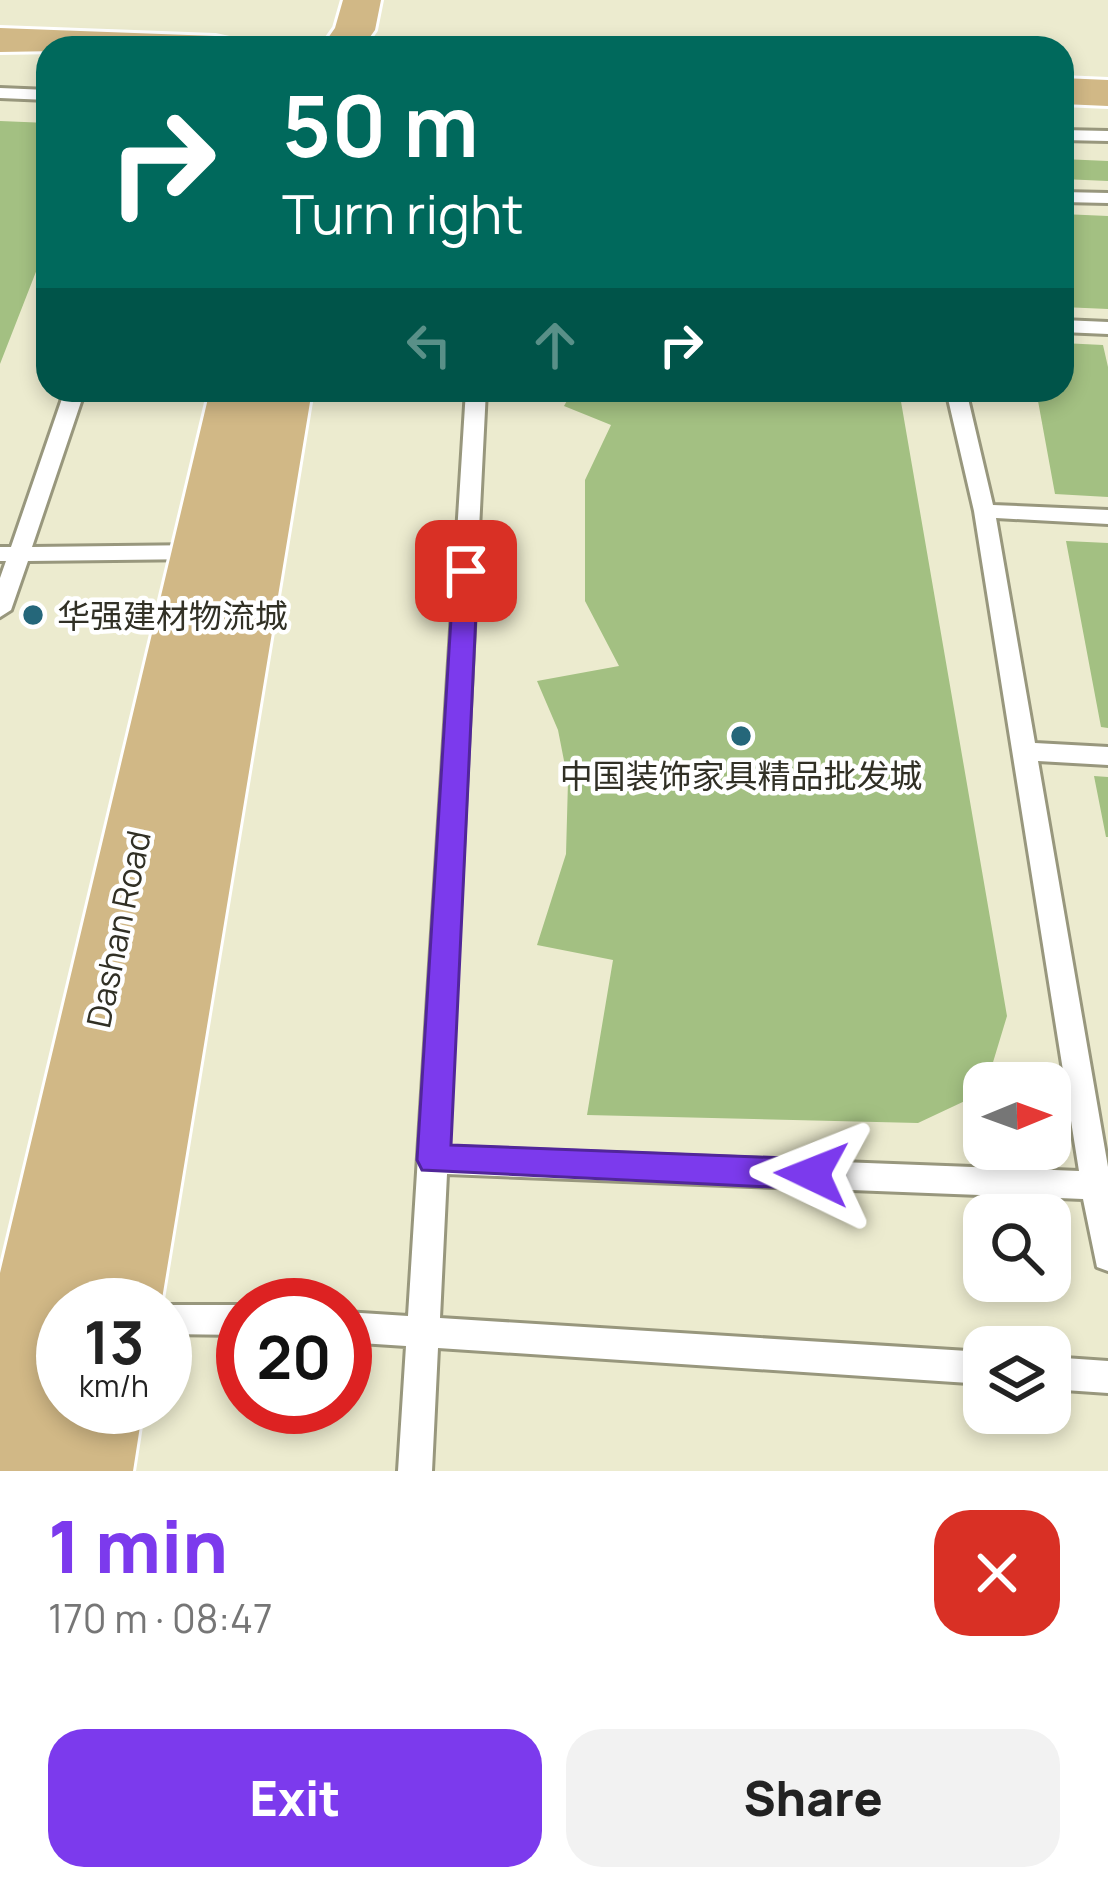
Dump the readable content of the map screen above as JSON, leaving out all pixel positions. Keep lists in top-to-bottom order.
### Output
{
  "streets": {
    "main road": ["Dashan Road"]
  },
  "places": ["华强建材物流城", "中国装饰家具精品批发城"],
  "north": "right",
  "page": {
    "turn": ["50 m", "Turn right"],
    "speed": "13 km/h",
    "limit": "20",
    "heading": ["1 min", "170 m · 08:47"],
    "buttons": ["Exit", "Share"]
  }
}
